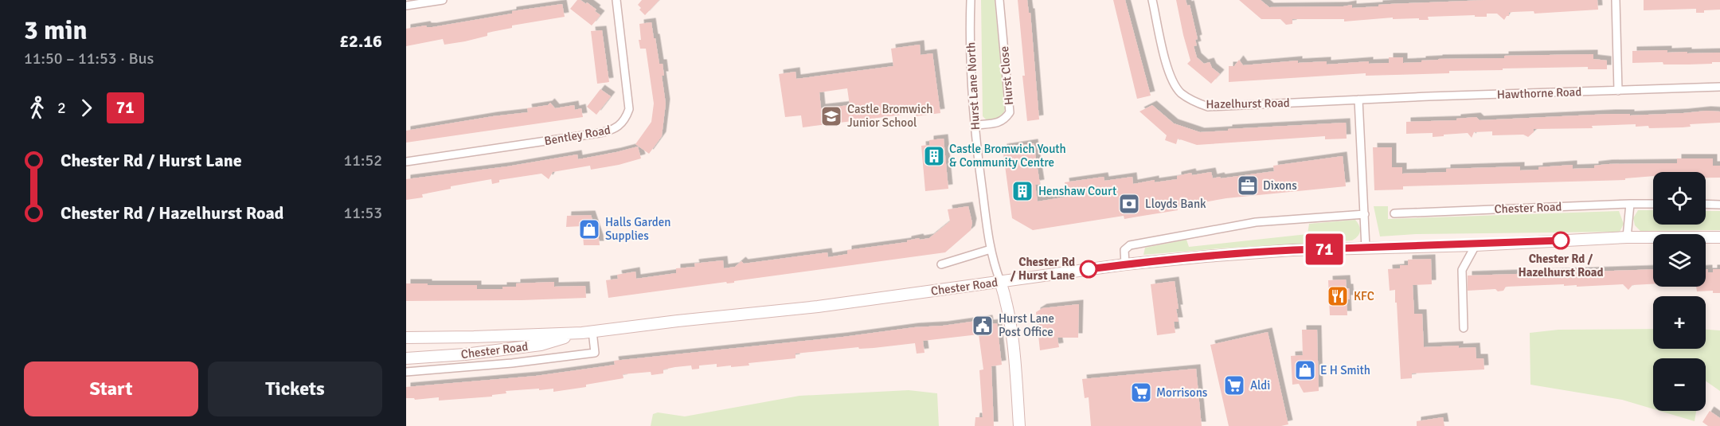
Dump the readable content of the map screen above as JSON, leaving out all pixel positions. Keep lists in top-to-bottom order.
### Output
{
  "streets": {
    "main road": ["Hurst Lane North", "Chester Road"],
    "street": [
      "Hurst Close",
      "Hawthorne Road",
      "Hazelhurst Road",
      "Bentley Road"
    ]
  },
  "crossings": [
    ["Hurst Close", "Hurst Lane North"],
    ["Hurst Lane North", "Chester Road"],
    ["Hawthorne Road", "Hazelhurst Road"]
  ],
  "places": {
    "school or university": ["Castle Bromwich Junior School"],
    "building": ["Castle Bromwich Youth & Community Centre", "Henshaw Court"],
    "office": ["Dixons"],
    "bank": ["Lloyds Bank"],
    "shop": ["Halls Garden Supplies", "E H Smith"],
    "other": ["Chester Rd / Hazelhurst Road", "Chester Rd / Hurst Lane"],
    "restaurant": ["KFC"],
    "public building": ["Hurst Lane Post Office"],
    "supermarket": ["Aldi", "Morrisons"]
  },
  "lines": ["bus line 71"],
  "page": {
    "heading": ["3 min", "11:50 – 11:53 · Bus", "£2.16"],
    "on_map": "71",
    "legs": ["2", "71"],
    "list": [
      {
        "name": "Chester Rd / Hurst Lane",
        "value": "11:52"
      },
      {
        "name": "Chester Rd / Hazelhurst Road",
        "value": "11:53"
      }
    ],
    "map_buttons": ["+", "−"],
    "buttons": ["Start", "Tickets"]
  }
}
